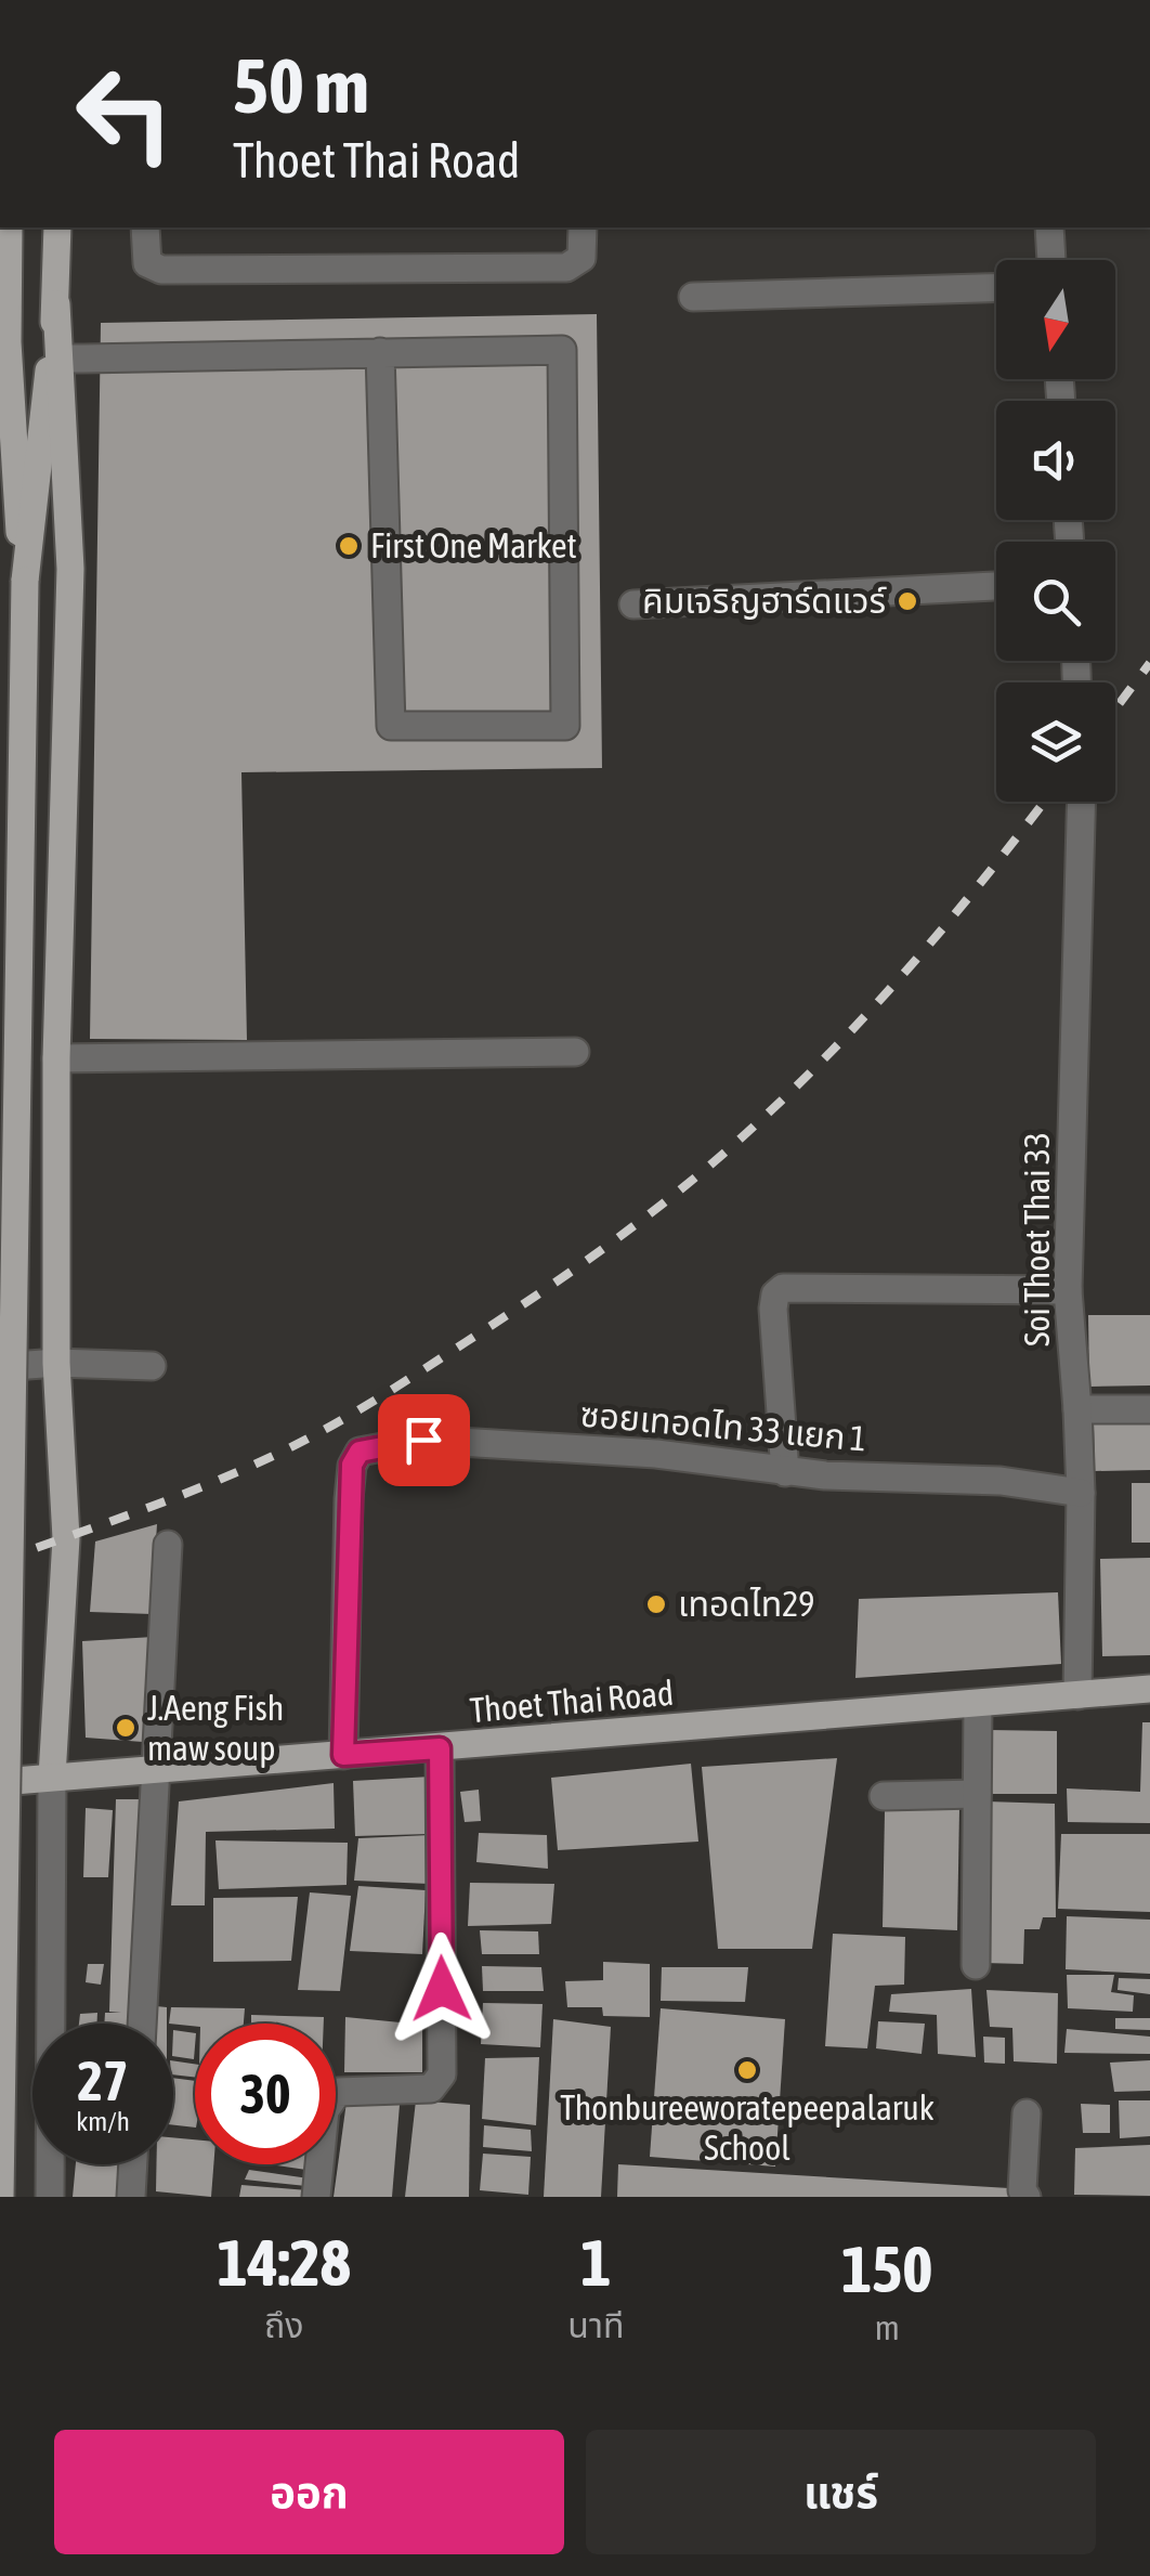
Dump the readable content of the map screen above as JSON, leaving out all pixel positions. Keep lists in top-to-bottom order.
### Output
{
  "streets": {
    "main road": ["Thoet Thai Road"],
    "street": ["Soi Thoet Thai 33", "ซอยเทอดไท 33 แยก 1"]
  },
  "crossings": [
    ["Soi Thoet Thai 33", "ซอยเทอดไท 33 แยก 1"],
    ["Soi Thoet Thai 33", "Thoet Thai Road"],
    ["ซอยเทอดไท 33 แยก 1", "Thoet Thai Road"]
  ],
  "places": [
    "First One Market",
    "คิมเจริญฮาร์ดแวร์",
    "เทอดไท29",
    "J.Aeng Fish maw soup",
    "Thonbureeworatepeepalaruk School"
  ],
  "north": "bottom",
  "page": {
    "turn": ["50 m", "Thoet Thai Road"],
    "speed": "27 km/h",
    "limit": "30",
    "eta": [
      "14:28",
      "ถึง",
      "1",
      "นาที",
      "150",
      "m"
    ],
    "buttons": ["ออก", "แชร์"]
  }
}
